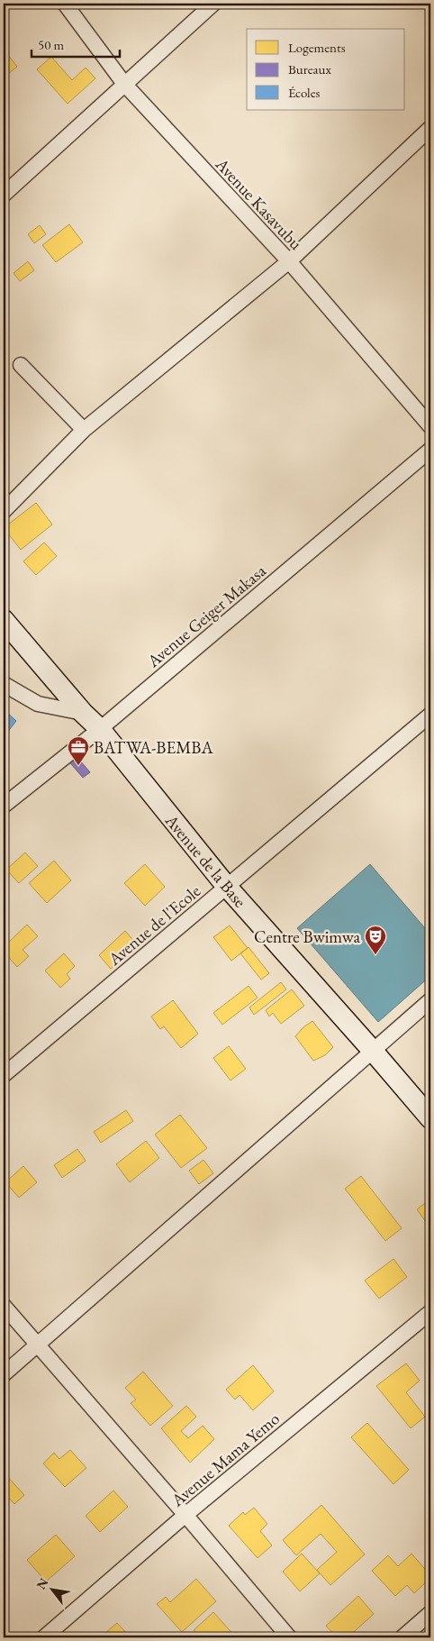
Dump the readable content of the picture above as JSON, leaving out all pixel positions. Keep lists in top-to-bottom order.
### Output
{
  "streets": {
    "main road": ["Avenue de la Base"],
    "street": [
      "Avenue Kasavubu",
      "Avenue Geiger Makasa",
      "Avenue de l'Ecole",
      "Avenue Mama Yemo"
    ]
  },
  "crossings": [
    ["Avenue Geiger Makasa", "Avenue de la Base"],
    ["Avenue de la Base", "Avenue de l'Ecole"]
  ],
  "places": {
    "office": ["BATWA-BEMBA"],
    "theatre": ["Centre Bwimwa"]
  },
  "legend": ["Logements", "Bureaux", "Écoles"],
  "scale_bar": "50 m",
  "north": "top left"
}
